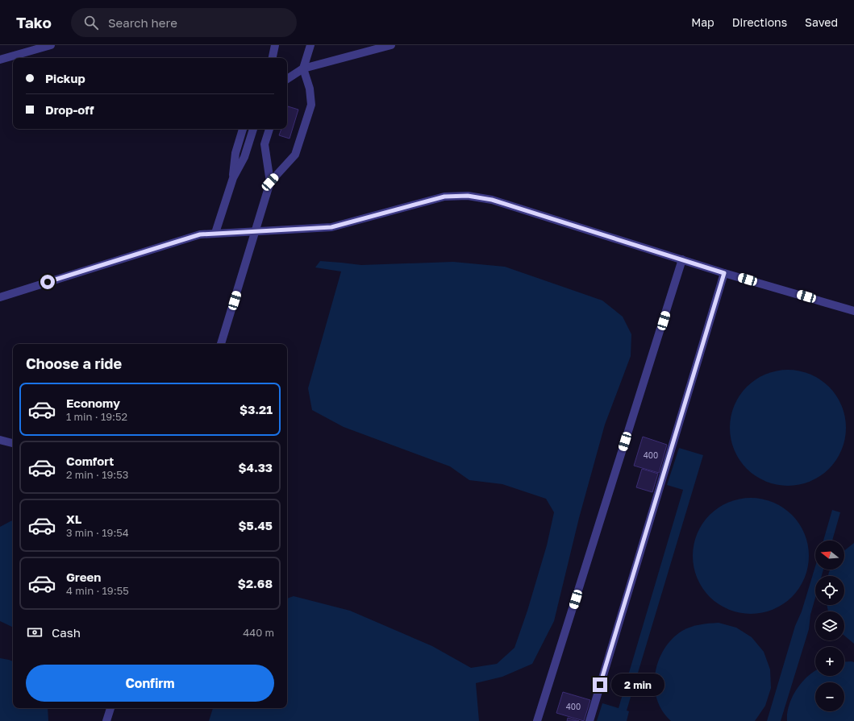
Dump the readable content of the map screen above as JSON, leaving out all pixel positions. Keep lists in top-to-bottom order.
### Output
{
  "house_numbers": ["400", "400"],
  "north": "left",
  "page": {
    "header": "Tako",
    "search": "Search here",
    "nav": ["Map", "Directions", "Saved"],
    "banner": ["Pickup", "Drop-off"],
    "heading": "Choose a ride",
    "list": [
      {
        "name": "Economy",
        "note": "1 min · 19:52",
        "value": "$3.21"
      },
      {
        "name": "Comfort",
        "note": "2 min · 19:53",
        "value": "$4.33"
      },
      {
        "name": "XL",
        "note": "3 min · 19:54",
        "value": "$5.45"
      },
      {
        "name": "Green",
        "note": "4 min · 19:55",
        "value": "$2.68"
      }
    ],
    "map_buttons": ["+", "−"],
    "pay": ["Cash", "440 m"],
    "buttons": "Confirm",
    "bubble": "2 min"
  }
}
